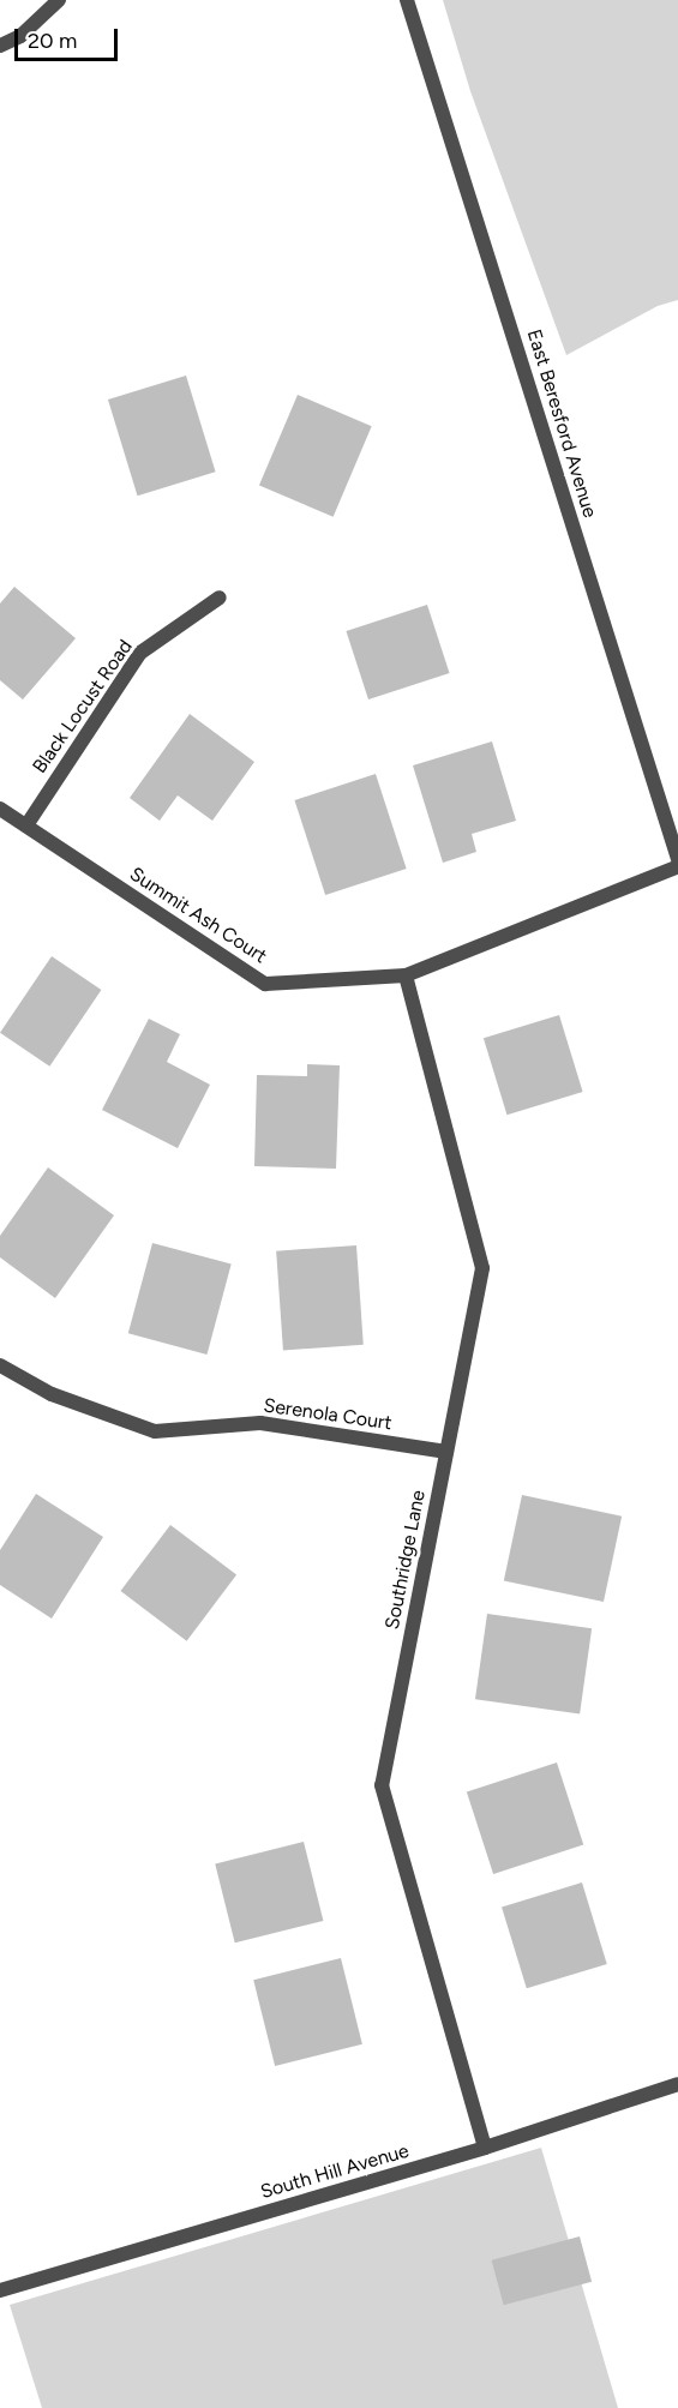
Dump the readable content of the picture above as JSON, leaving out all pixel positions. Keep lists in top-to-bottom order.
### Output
{
  "streets": {
    "street": [
      "East Beresford Avenue",
      "Black Locust Road",
      "Summit Ash Court",
      "Serenola Court",
      "Southridge Lane",
      "South Hill Avenue"
    ]
  },
  "crossings": [
    ["Black Locust Road", "Summit Ash Court"],
    ["Summit Ash Court", "Southridge Lane"],
    ["Serenola Court", "Southridge Lane"],
    ["Southridge Lane", "South Hill Avenue"]
  ],
  "scale_bar": "20 m"
}
